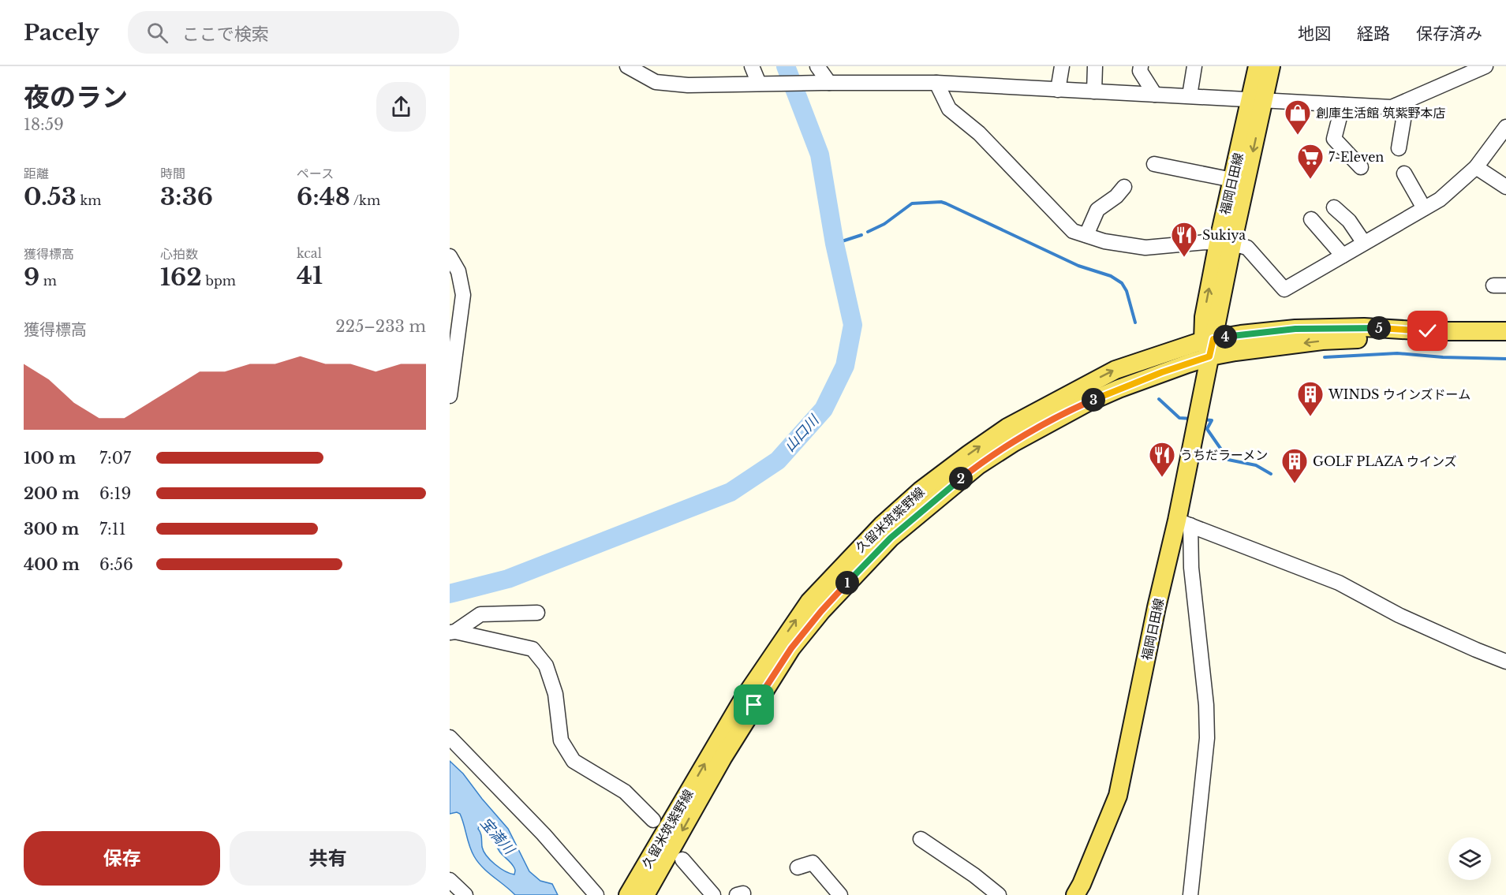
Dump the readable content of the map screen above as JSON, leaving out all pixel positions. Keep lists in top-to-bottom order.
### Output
{
  "streets": {
    "main road": ["福岡日田線", "久留米筑紫野線"]
  },
  "crossings": [
    ["福岡日田線", "久留米筑紫野線"]
  ],
  "water": ["山口川", "宝満川"],
  "places": {
    "shop": ["創庫生活館 筑紫野本店"],
    "supermarket": ["7-Eleven"],
    "restaurant": ["Sukiya", "うちだラーメン"],
    "building": ["WINDS ウインズドーム", "GOLF PLAZA ウインズ"]
  },
  "page": {
    "header": "Pacely",
    "search": "ここで検索",
    "nav": ["地図", "経路", "保存済み"],
    "heading": ["夜のラン", "18:59"],
    "stats": [
      ["距離", "0.53 km"],
      ["時間", "3:36"],
      ["ペース", "6:48 /km"],
      ["獲得標高", "9 m"],
      ["心拍数", "162 bpm"],
      ["kcal", "41"]
    ],
    "chart": ["獲得標高", "225–233 m"],
    "pins": [
      "5",
      "4",
      "3",
      "2",
      "1"
    ],
    "list": [
      {
        "name": "100 m",
        "note": "7:07"
      },
      {
        "name": "200 m",
        "note": "6:19"
      },
      {
        "name": "300 m",
        "note": "7:11"
      },
      {
        "name": "400 m",
        "note": "6:56"
      }
    ],
    "buttons": ["保存", "共有"]
  }
}
